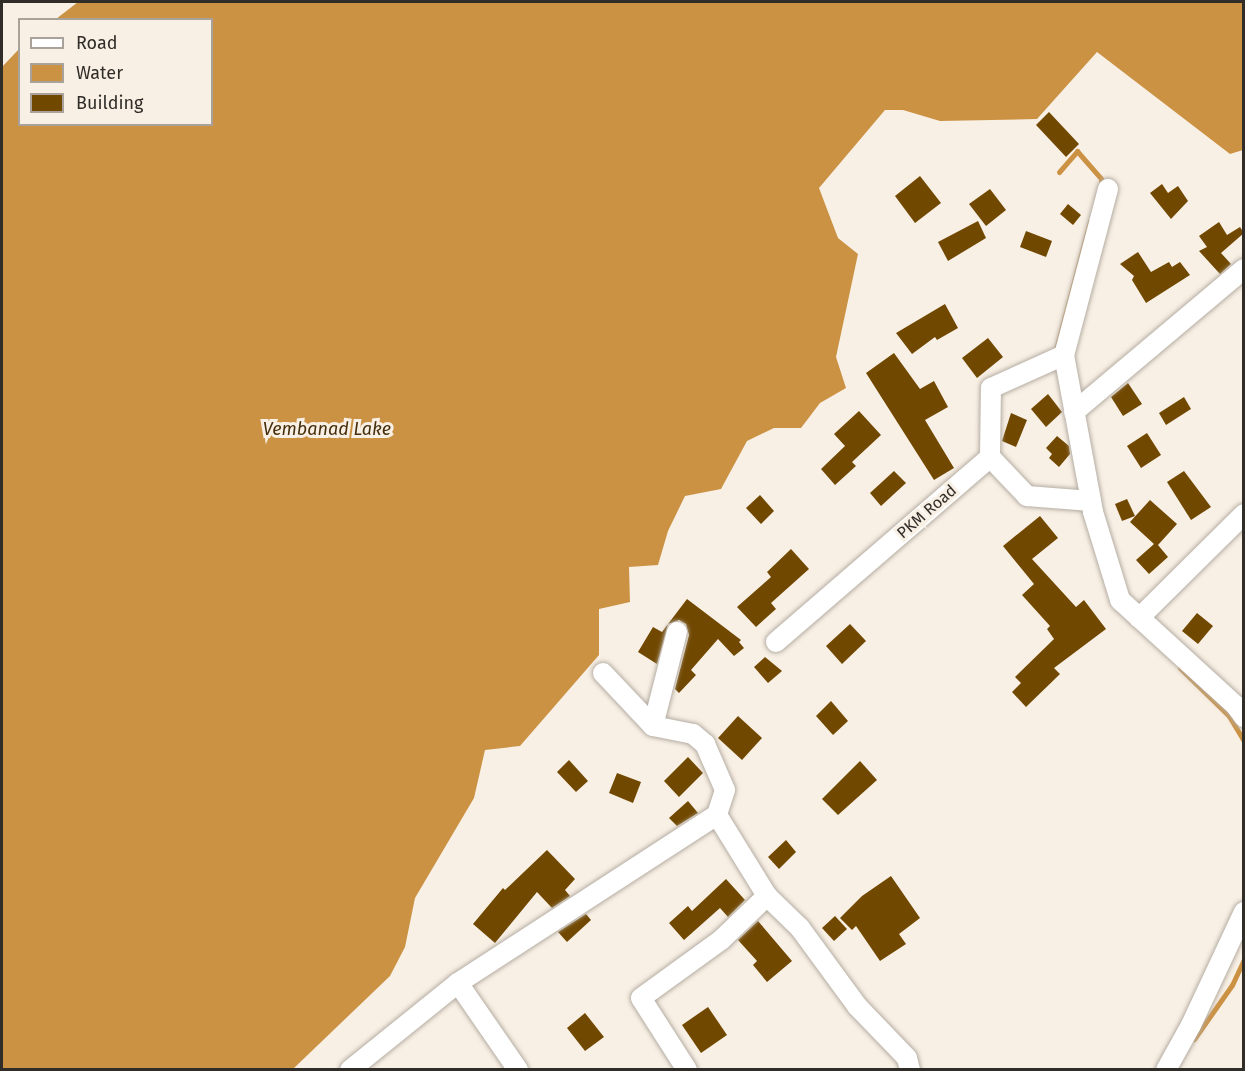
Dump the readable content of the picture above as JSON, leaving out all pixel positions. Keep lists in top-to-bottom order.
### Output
{
  "streets": {
    "street": ["PKM Road"]
  },
  "water": ["Vembanad Lake"],
  "legend": ["Road", "Water", "Building"]
}
